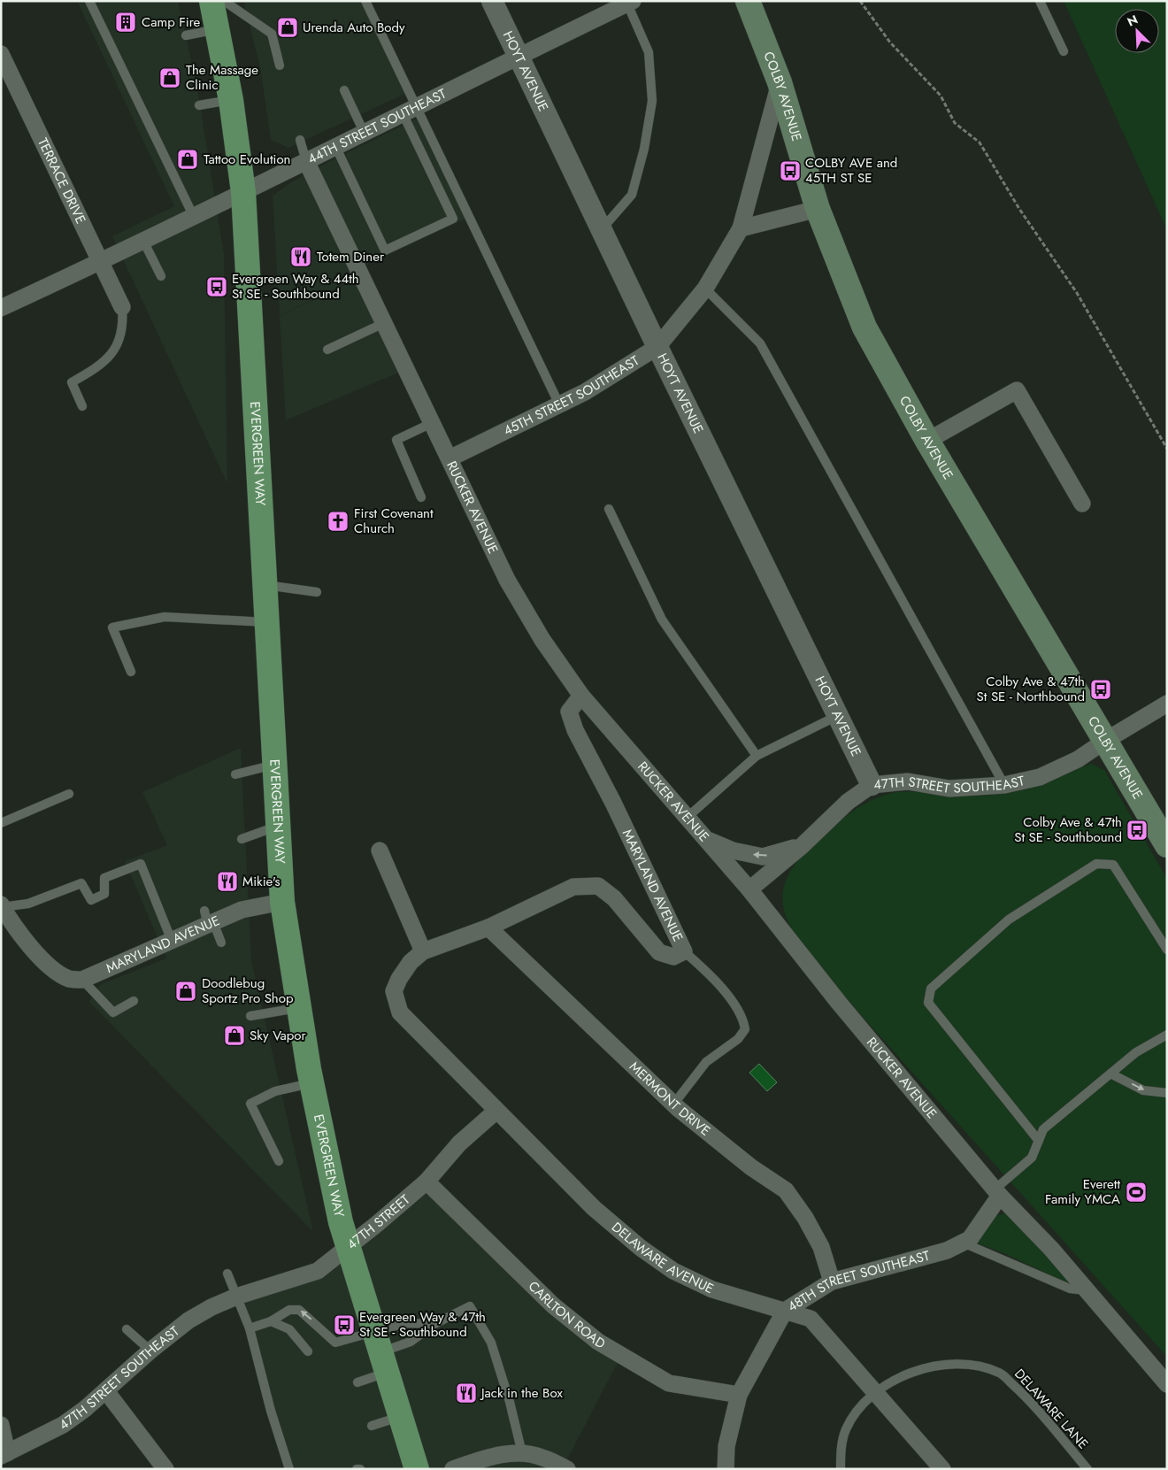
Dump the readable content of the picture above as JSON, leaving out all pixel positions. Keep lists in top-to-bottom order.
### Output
{
  "streets": {
    "main road": ["COLBY AVENUE", "EVERGREEN WAY"],
    "street": [
      "HOYT AVENUE",
      "44TH STREET SOUTHEAST",
      "TERRACE DRIVE",
      "45TH STREET SOUTHEAST",
      "RUCKER AVENUE",
      "47TH STREET SOUTHEAST",
      "MARYLAND AVENUE",
      "MERMONT DRIVE",
      "47TH STREET",
      "DELAWARE AVENUE",
      "48TH STREET SOUTHEAST",
      "CARLTON ROAD"
    ],
    "lane": ["DELAWARE LANE"]
  },
  "crossings": [
    ["HOYT AVENUE", "44TH STREET SOUTHEAST"],
    ["HOYT AVENUE", "45TH STREET SOUTHEAST"],
    ["HOYT AVENUE", "47TH STREET SOUTHEAST"],
    ["COLBY AVENUE", "45TH STREET SOUTHEAST"],
    ["COLBY AVENUE", "47TH STREET SOUTHEAST"],
    ["44TH STREET SOUTHEAST", "TERRACE DRIVE"],
    ["44TH STREET SOUTHEAST", "EVERGREEN WAY"],
    ["44TH STREET SOUTHEAST", "RUCKER AVENUE"],
    ["45TH STREET SOUTHEAST", "RUCKER AVENUE"],
    ["EVERGREEN WAY", "MARYLAND AVENUE"],
    ["EVERGREEN WAY", "47TH STREET"],
    ["RUCKER AVENUE", "47TH STREET SOUTHEAST"],
    ["RUCKER AVENUE", "MARYLAND AVENUE"],
    ["RUCKER AVENUE", "48TH STREET SOUTHEAST"],
    ["47TH STREET SOUTHEAST", "47TH STREET"],
    ["MARYLAND AVENUE", "MERMONT DRIVE"],
    ["MARYLAND AVENUE", "DELAWARE AVENUE"],
    ["MERMONT DRIVE", "48TH STREET SOUTHEAST"],
    ["47TH STREET", "DELAWARE AVENUE"],
    ["47TH STREET", "CARLTON ROAD"],
    ["DELAWARE AVENUE", "48TH STREET SOUTHEAST"],
    ["DELAWARE AVENUE", "DELAWARE LANE"],
    ["48TH STREET SOUTHEAST", "CARLTON ROAD"]
  ],
  "places": {
    "building": ["Camp Fire"],
    "shop": [
      "Urenda Auto Body",
      "The Massage Clinic",
      "Tattoo Evolution",
      "Doodlebug Sportz Pro Shop",
      "Sky Vapor"
    ],
    "bus stop": [
      "COLBY AVE and 45TH ST SE",
      "Evergreen Way & 44th St SE - Southbound",
      "Colby Ave & 47th St SE - Northbound",
      "Colby Ave & 47th St SE - Southbound",
      "Evergreen Way & 47th St SE - Southbound"
    ],
    "restaurant": ["Totem Diner", "Mikie's", "Jack in the Box"],
    "church": ["First Covenant Church"],
    "sports": ["Everett Family YMCA"]
  },
  "north": "top left"
}
